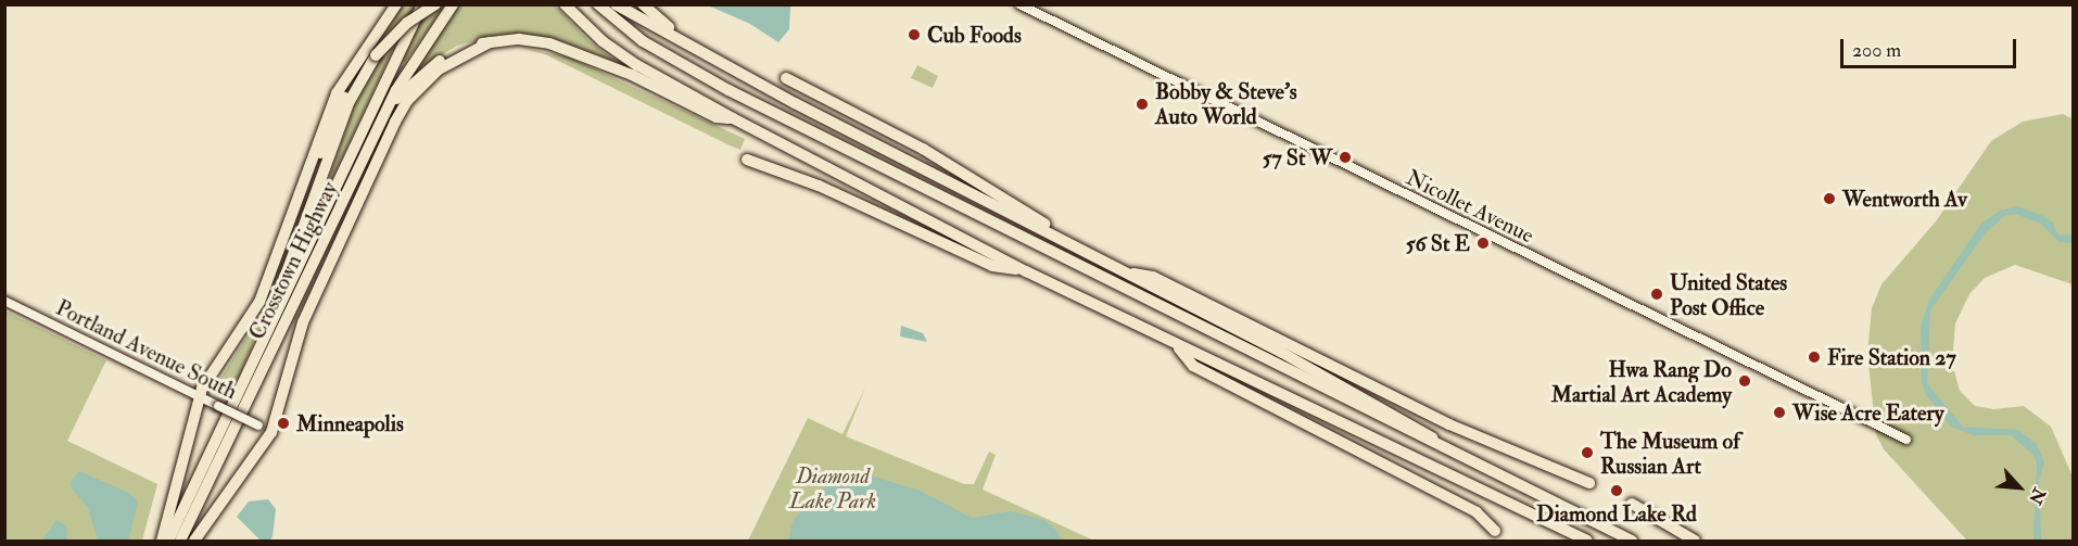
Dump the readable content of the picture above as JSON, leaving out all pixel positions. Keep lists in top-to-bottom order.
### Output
{
  "streets": {
    "highway": ["Crosstown Highway"],
    "main road": ["Nicollet Avenue", "Portland Avenue South"]
  },
  "parks": ["Diamond Lake Park"],
  "places": [
    "Cub Foods",
    "Bobby & Steve's Auto World",
    "57 St W",
    "Wentworth Av",
    "56 St E",
    "United States Post Office",
    "Fire Station 27",
    "Hwa Rang Do Martial Art Academy",
    "Wise Acre Eatery",
    "Minneapolis",
    "The Museum of Russian Art",
    "Diamond Lake Rd"
  ],
  "scale_bar": "200 m",
  "north": "bottom right"
}
